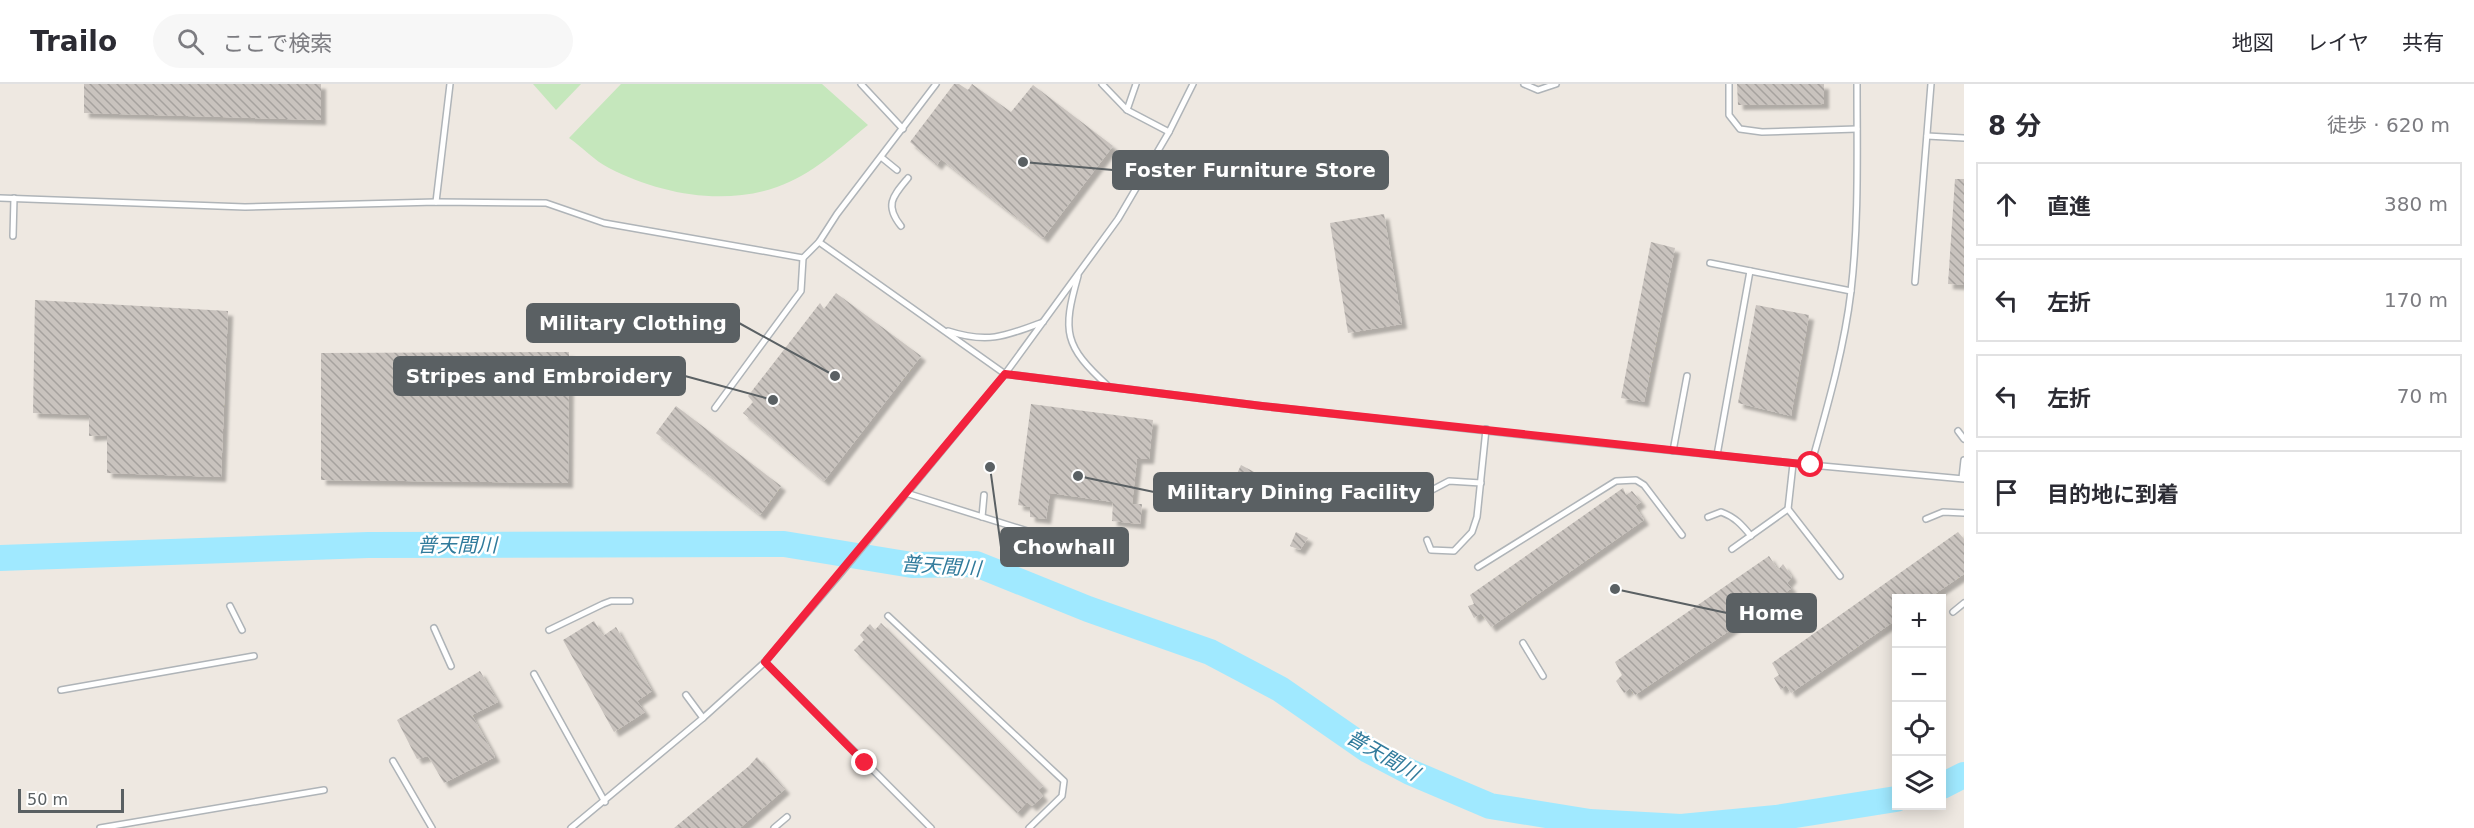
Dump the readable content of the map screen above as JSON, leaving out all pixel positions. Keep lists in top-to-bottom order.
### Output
{
  "water": ["普天間川"],
  "places": [
    "Foster Furniture Store",
    "Military Clothing",
    "Stripes and Embroidery",
    "Chowhall",
    "Military Dining Facility",
    "Home"
  ],
  "scale_bar": "50 m",
  "page": {
    "header": "Trailo",
    "search": "ここで検索",
    "nav": ["地図", "レイヤ", "共有"],
    "heading": ["8 分", "徒歩 · 620 m"],
    "list": [
      ["直進", "380 m"],
      ["左折", "170 m"],
      ["左折", "70 m"],
      "目的地に到着"
    ],
    "map_buttons": ["+", "−"],
    "scale": "50 m"
  }
}
